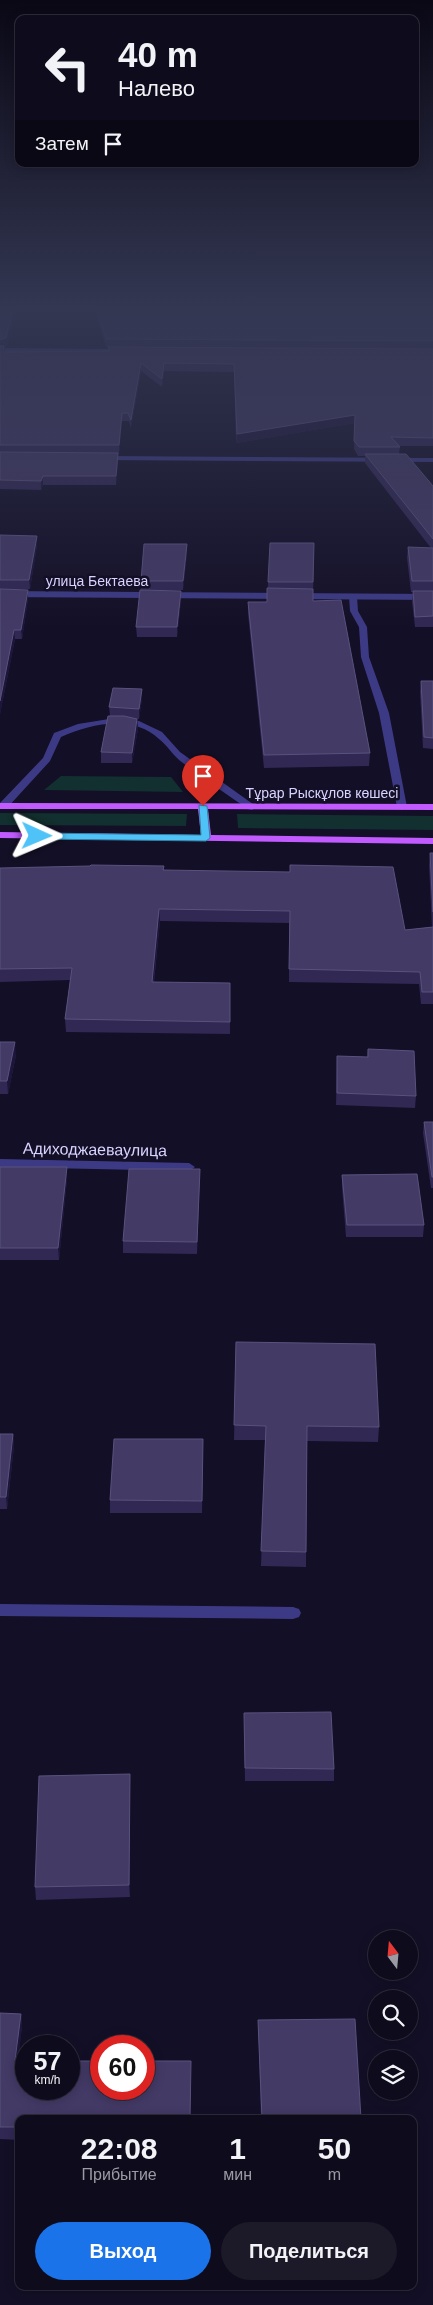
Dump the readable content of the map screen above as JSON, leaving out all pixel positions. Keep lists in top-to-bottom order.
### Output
{
  "streets": {
    "main road": ["Тұрар Рыскұлов көшесі"],
    "street": ["улица Бектаева", "Адиходжаеваулица"]
  },
  "north": "top",
  "page": {
    "turn": ["40 m", "Налево"],
    "then": "Затем",
    "speed": "57 km/h",
    "limit": "60",
    "eta": [
      "22:08",
      "Прибытие",
      "1",
      "мин",
      "50",
      "m"
    ],
    "buttons": ["Выход", "Поделиться"]
  }
}
